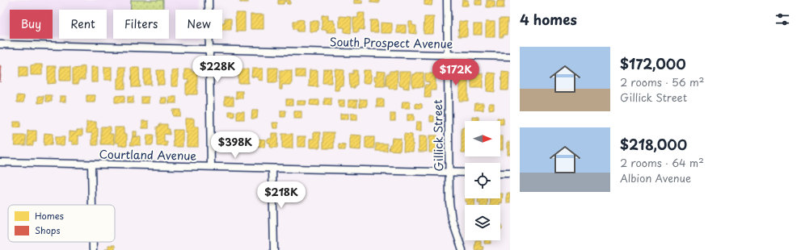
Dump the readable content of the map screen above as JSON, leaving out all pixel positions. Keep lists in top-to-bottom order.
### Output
{
  "streets": {
    "street": ["South Prospect Avenue", "Gillick Street", "Courtland Avenue"]
  },
  "crossings": [
    ["South Prospect Avenue", "Gillick Street"],
    ["Gillick Street", "Courtland Avenue"]
  ],
  "legend": ["Homes", "Shops"],
  "north": "right",
  "page": {
    "heading": "4 homes",
    "chip": [
      "Buy",
      "Rent",
      "Filters",
      "New"
    ],
    "list": [
      {
        "name": "$172,000",
        "note": "2 rooms · 56 m² · Gillick Street"
      },
      {
        "name": "$218,000",
        "note": "2 rooms · 64 m² · Albion Avenue"
      }
    ],
    "price": [
      "$228K",
      "$172K",
      "$398K",
      "$218K"
    ]
  }
}
